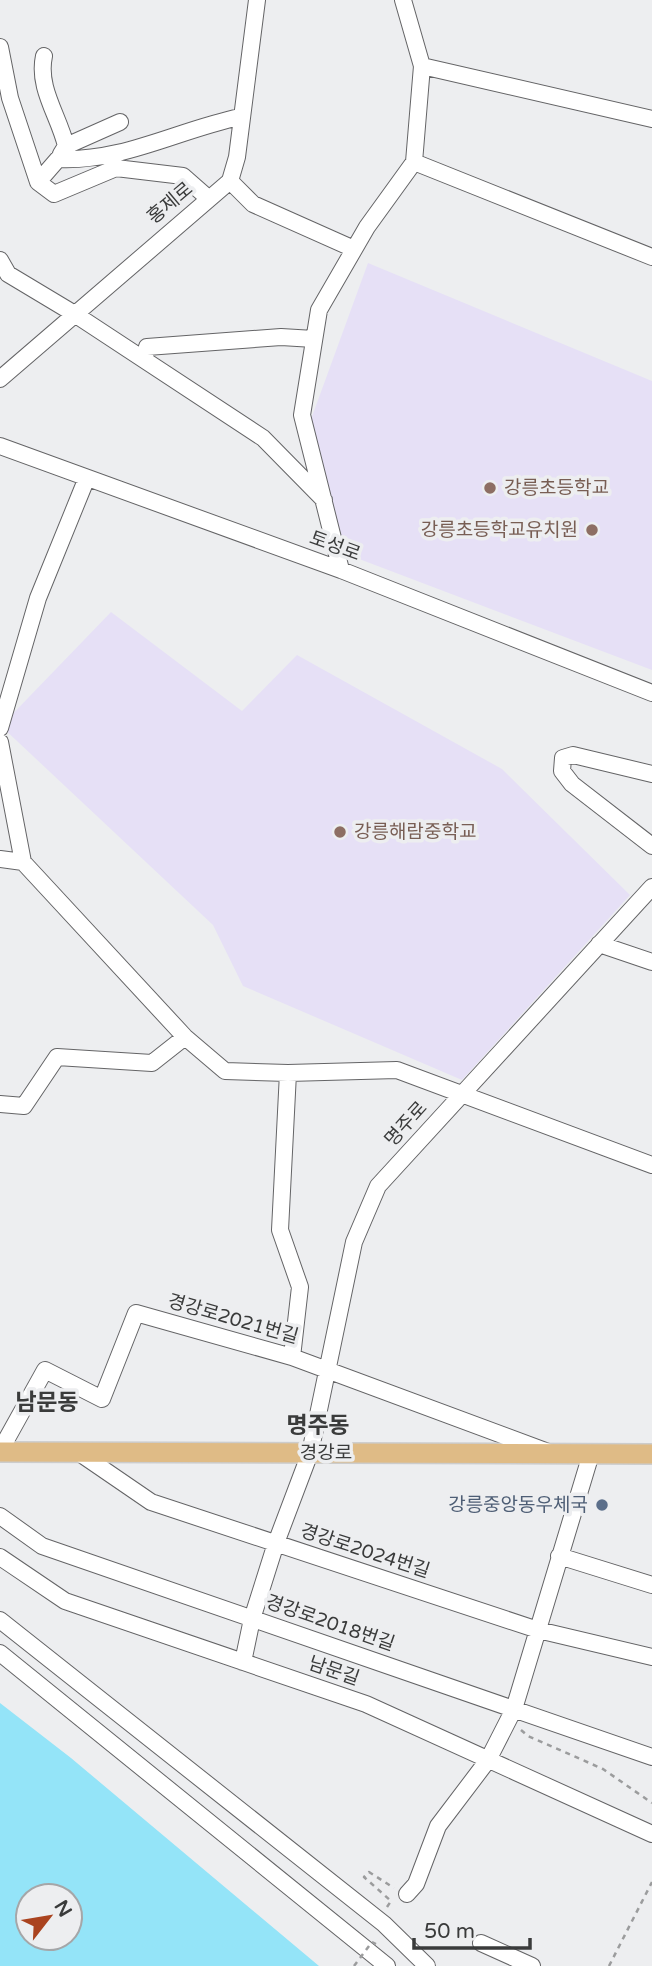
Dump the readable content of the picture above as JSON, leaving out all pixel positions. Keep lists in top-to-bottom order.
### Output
{
  "streets": {
    "main road": ["경강로"],
    "street": [
      "홍제로",
      "토성로",
      "명주로",
      "경강로2021번길",
      "경강로2024번길",
      "경강로2018번길",
      "남문길"
    ]
  },
  "crossings": [
    ["명주로", "경강로2021번길"],
    ["명주로", "경강로"],
    ["명주로", "경강로2024번길"],
    ["명주로", "경강로2018번길"],
    ["명주로", "남문길"],
    ["경강로2021번길", "경강로"],
    ["경강로", "경강로2024번길"]
  ],
  "districts": ["남문동", "명주동"],
  "places": [
    "강릉초등학교",
    "강릉초등학교유치원",
    "강릉해람중학교",
    "강릉중앙동우체국"
  ],
  "scale_bar": "50 m",
  "north": "top right"
}
